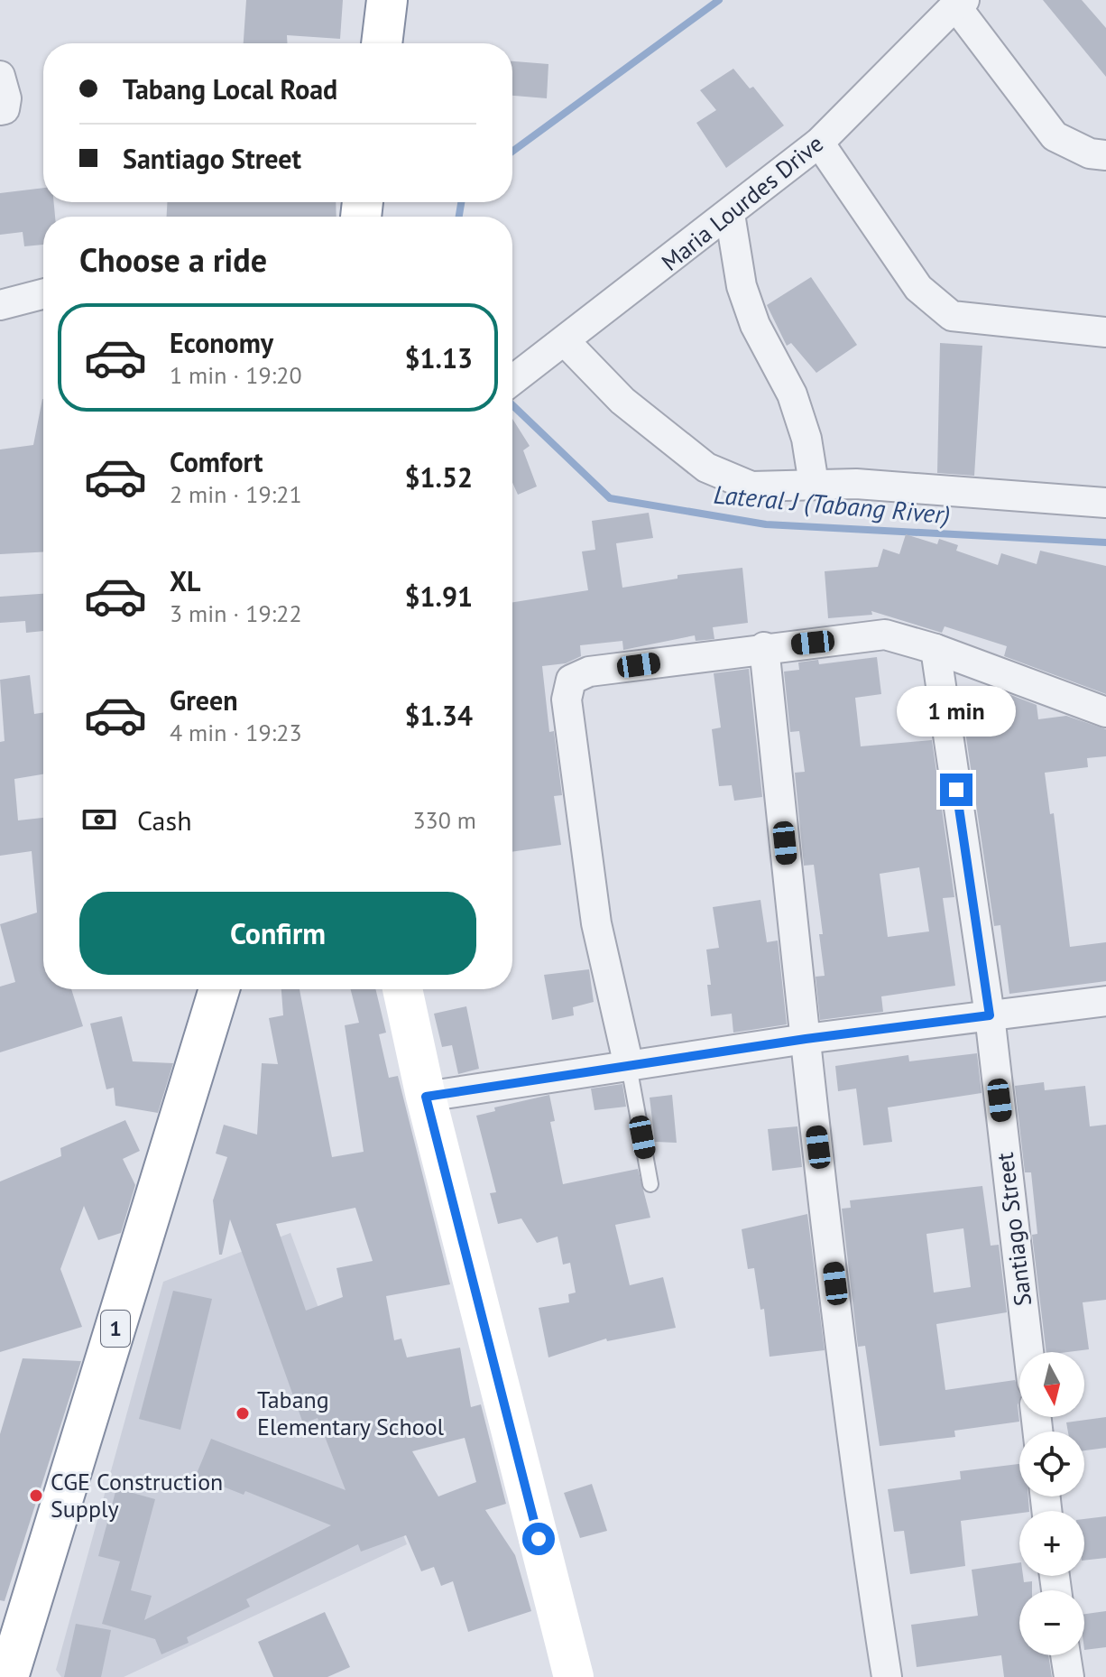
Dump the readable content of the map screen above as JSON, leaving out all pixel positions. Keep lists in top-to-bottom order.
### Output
{
  "streets": {
    "main road": ["1"],
    "street": ["Maria Lourdes Drive", "Santiago Street"]
  },
  "water": ["Lateral J (Tabang River)"],
  "places": ["Tabang Elementary School", "CGE Construction Supply"],
  "north": "bottom",
  "page": {
    "banner": ["Tabang Local Road", "Santiago Street"],
    "heading": "Choose a ride",
    "list": [
      {
        "name": "Economy",
        "note": "1 min · 19:20",
        "value": "$1.13"
      },
      {
        "name": "Comfort",
        "note": "2 min · 19:21",
        "value": "$1.52"
      },
      {
        "name": "XL",
        "note": "3 min · 19:22",
        "value": "$1.91"
      },
      {
        "name": "Green",
        "note": "4 min · 19:23",
        "value": "$1.34"
      }
    ],
    "bubble": "1 min",
    "pay": ["Cash", "330 m"],
    "buttons": "Confirm",
    "map_buttons": ["+", "−"]
  }
}
